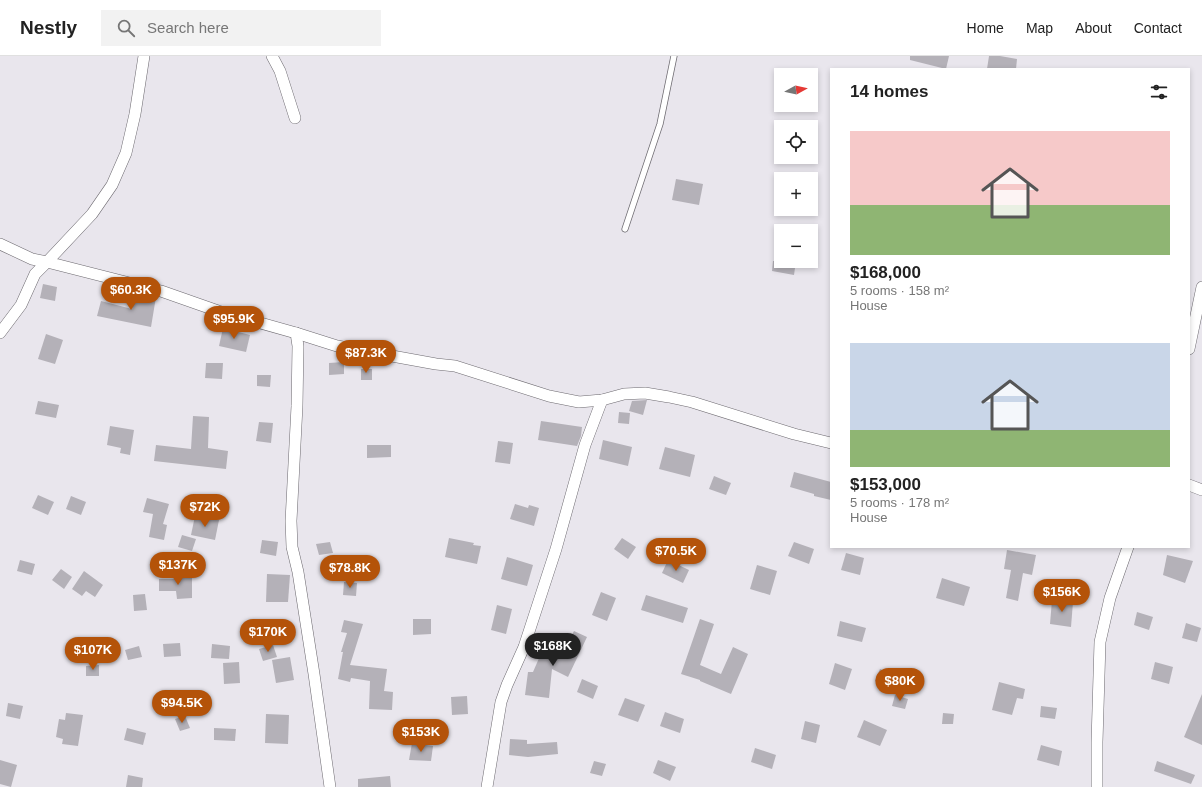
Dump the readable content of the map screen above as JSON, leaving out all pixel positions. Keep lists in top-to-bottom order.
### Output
{
  "north": "right",
  "page": {
    "header": "Nestly",
    "search": "Search here",
    "nav": [
      "Home",
      "Map",
      "About",
      "Contact"
    ],
    "map_buttons": ["+", "−"],
    "heading": "14 homes",
    "list": [
      {
        "name": "$168,000",
        "note": "5 rooms · 158 m² · House"
      },
      {
        "name": "$153,000",
        "note": "5 rooms · 178 m² · House"
      }
    ],
    "price": [
      "$60.3K",
      "$95.9K",
      "$87.3K",
      "$72K",
      "$70.5K",
      "$137K",
      "$78.8K",
      "$156K",
      "$170K",
      "$168K",
      "$107K",
      "$80K",
      "$94.5K",
      "$153K"
    ]
  }
}
